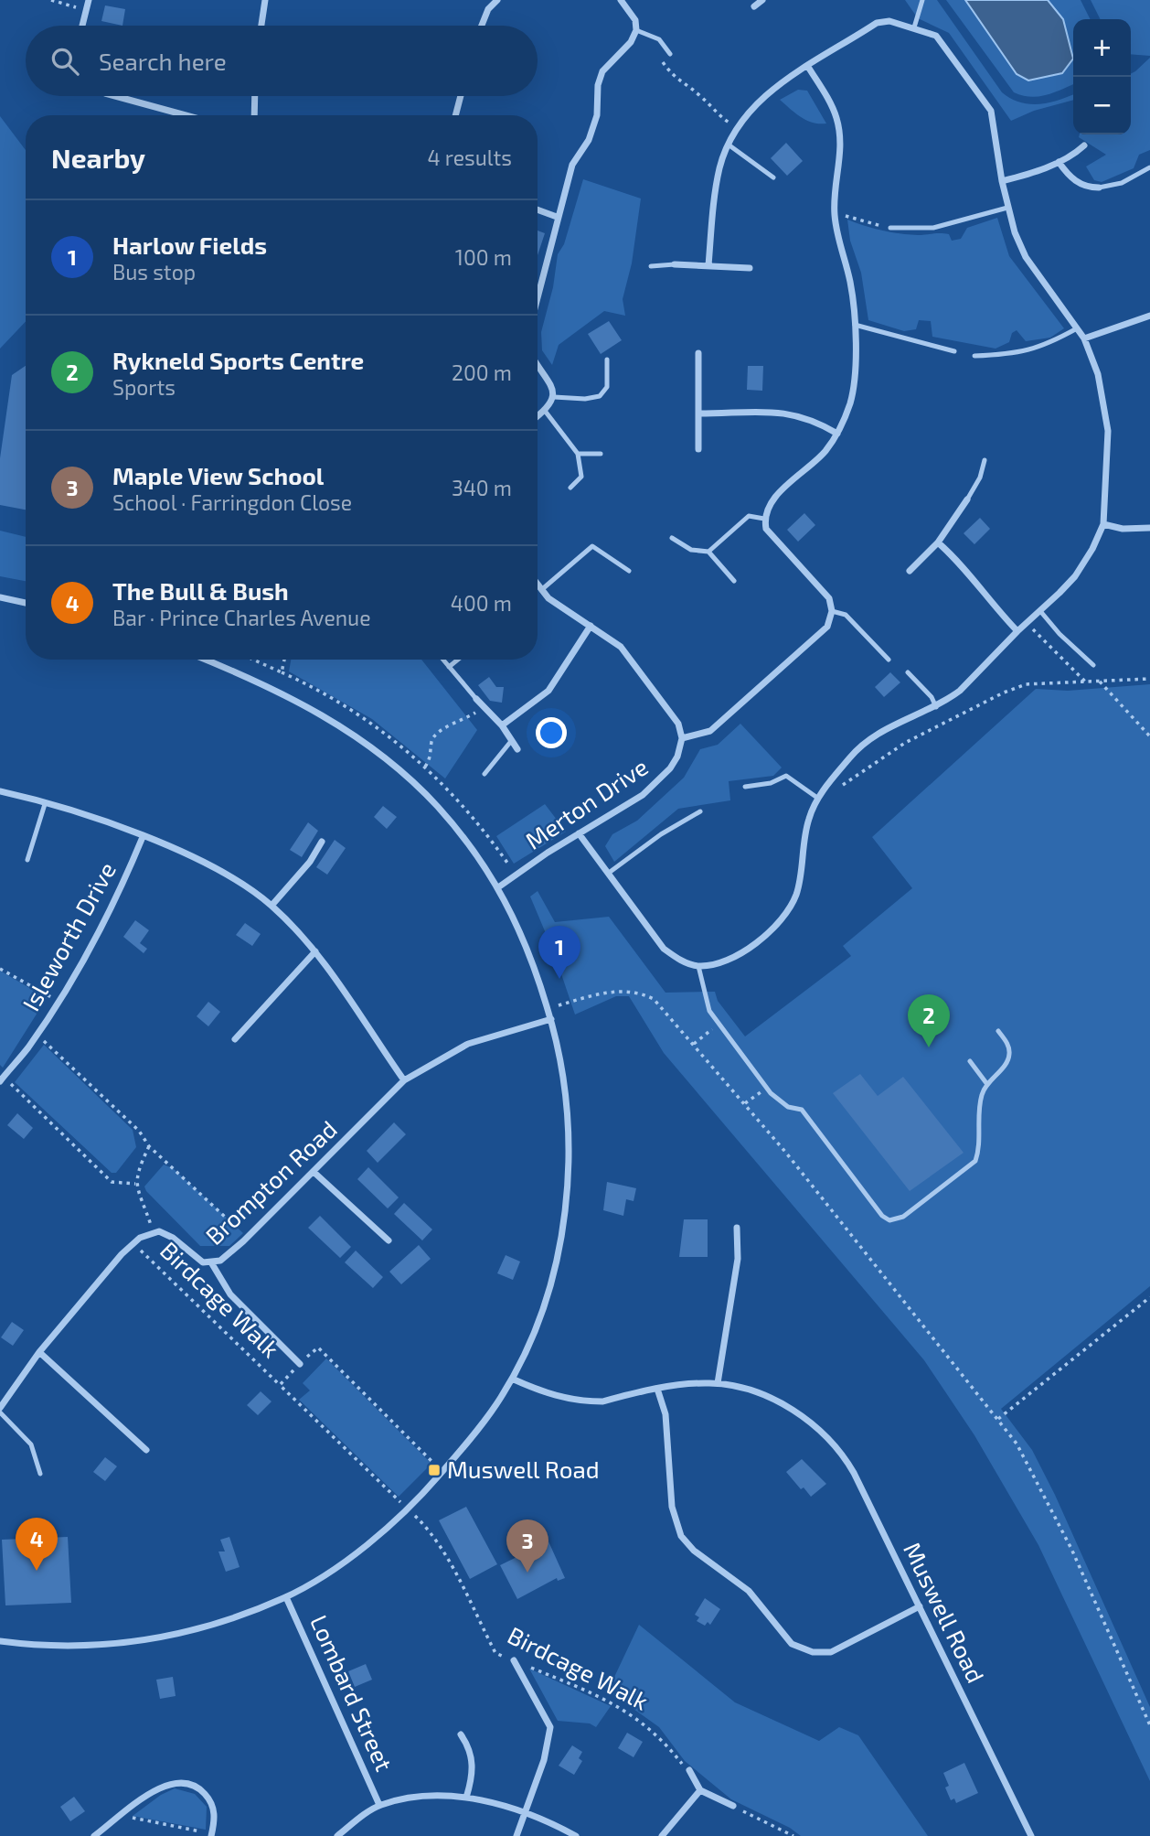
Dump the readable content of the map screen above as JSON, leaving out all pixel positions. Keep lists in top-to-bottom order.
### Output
{
  "streets": {
    "street": [
      "Merton Drive",
      "Isleworth Drive",
      "Brompton Road",
      "Birdcage Walk",
      "Muswell Road",
      "Lombard Street"
    ]
  },
  "crossings": [
    ["Brompton Road", "Birdcage Walk"]
  ],
  "places": {
    "transit": ["Muswell Road"]
  },
  "page": {
    "map_buttons": ["+", "−"],
    "search": "Search here",
    "heading": ["Nearby", "4 results"],
    "list": [
      {
        "mark": "1",
        "name": "Harlow Fields",
        "note": "Bus stop",
        "value": "100 m"
      },
      {
        "mark": "2",
        "name": "Rykneld Sports Centre",
        "note": "Sports",
        "value": "200 m"
      },
      {
        "mark": "3",
        "name": "Maple View School",
        "note": "School · Farringdon Close",
        "value": "340 m"
      },
      {
        "mark": "4",
        "name": "The Bull & Bush",
        "note": "Bar · Prince Charles Avenue",
        "value": "400 m"
      }
    ],
    "pins": [
      "1",
      "2",
      "4",
      "3"
    ]
  }
}
